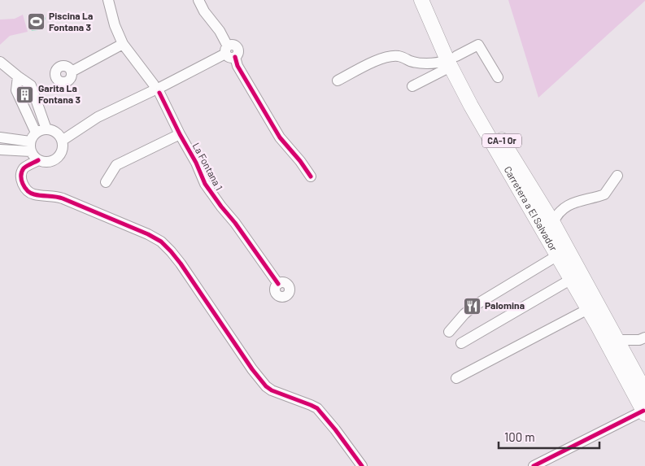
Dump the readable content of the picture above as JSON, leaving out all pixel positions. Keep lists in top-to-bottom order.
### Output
{
  "streets": {
    "highway": ["CA-1 Or", "Carretera a El Salvador"],
    "street": ["La Fontana 1"]
  },
  "places": {
    "sports": ["Piscina La Fontana 3"],
    "building": ["Garita La Fontana 3"],
    "restaurant": ["Palomina"]
  },
  "scale_bar": "100 m"
}
